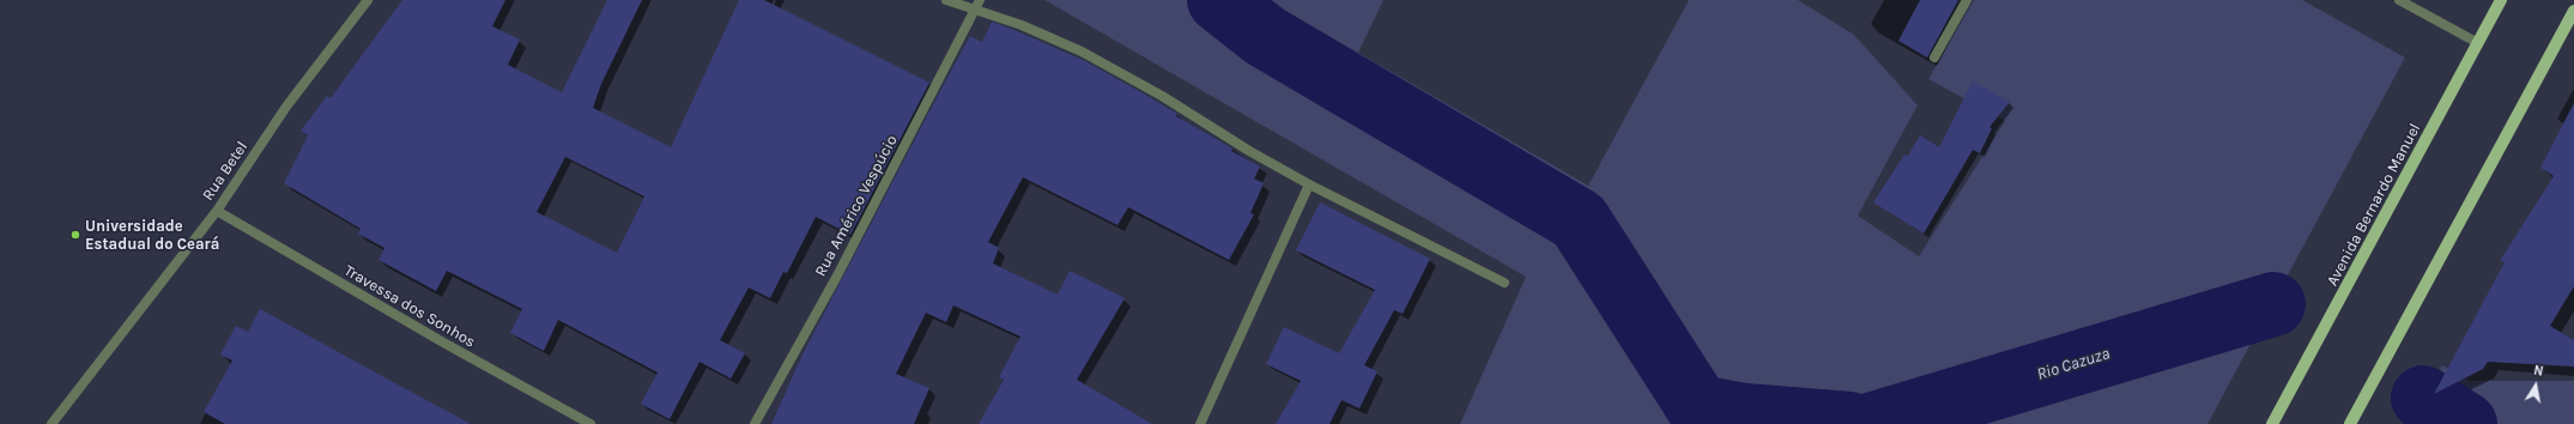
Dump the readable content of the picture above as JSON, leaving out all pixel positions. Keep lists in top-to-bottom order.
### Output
{
  "streets": {
    "main road": ["Avenida Bernardo Manuel"],
    "street": ["Rua Betel", "Rua Américo Vespúcio", "Travessa dos Sonhos"]
  },
  "crossings": [
    ["Rua Betel", "Travessa dos Sonhos"]
  ],
  "water": ["Rio Cazuza"],
  "places": ["Universidade Estadual do Ceará"],
  "north": "top"
}
